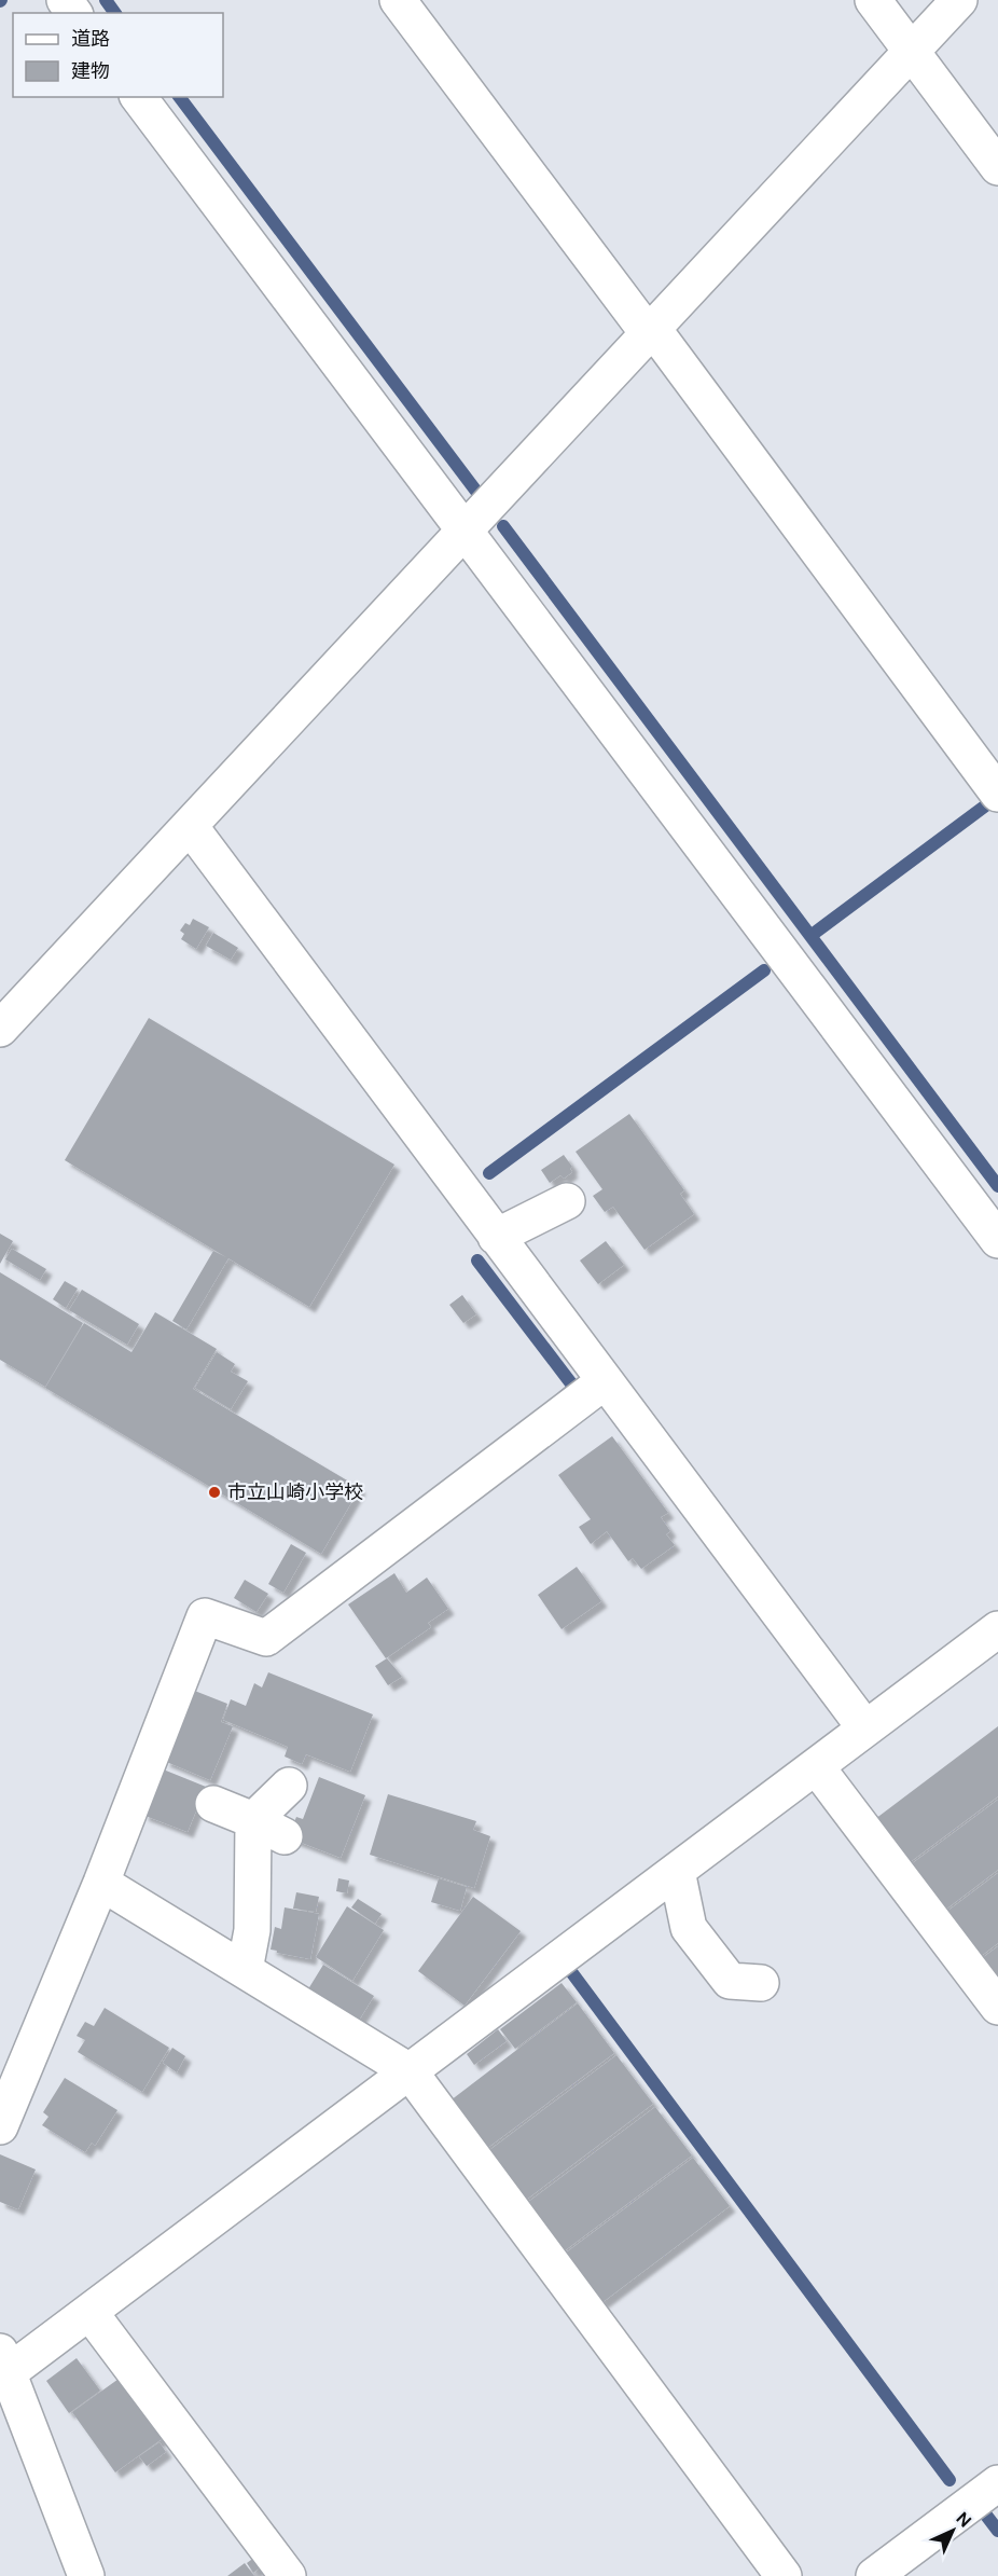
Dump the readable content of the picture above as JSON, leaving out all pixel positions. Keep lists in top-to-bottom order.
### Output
{
  "places": ["市立山崎小学校"],
  "legend": ["道路", "建物"],
  "north": "top right"
}
